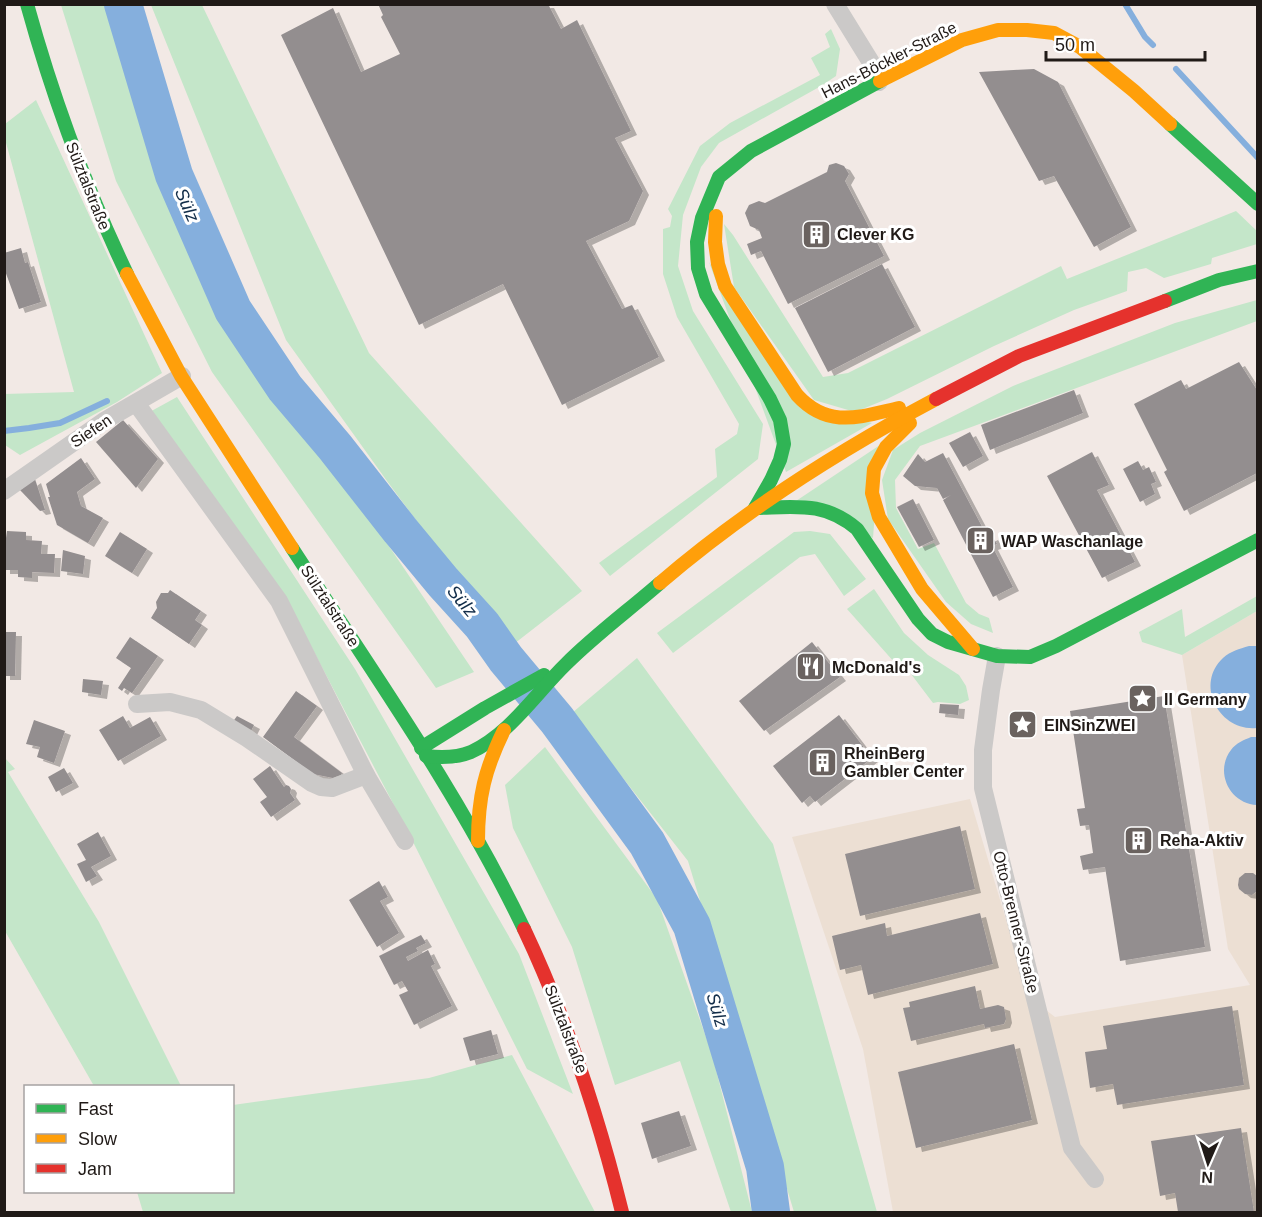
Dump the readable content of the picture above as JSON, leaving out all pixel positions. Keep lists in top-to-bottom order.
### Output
{
  "streets": {
    "main road": ["Hans-Böckler-Straße", "Sülztalstraße"],
    "street": ["Siefen", "Otto-Brenner-Straße"]
  },
  "crossings": [
    ["Sülztalstraße", "Siefen"]
  ],
  "water": ["Sülz"],
  "places": {
    "building": [
      "Clever KG",
      "WAP Waschanlage",
      "RheinBerg Gambler Center",
      "Reha-Aktiv"
    ],
    "restaurant": ["McDonald's"],
    "place": ["II Germany", "EINSinZWEI"]
  },
  "legend": ["Fast", "Slow", "Jam"],
  "scale_bar": "50 m",
  "north": "bottom"
}
